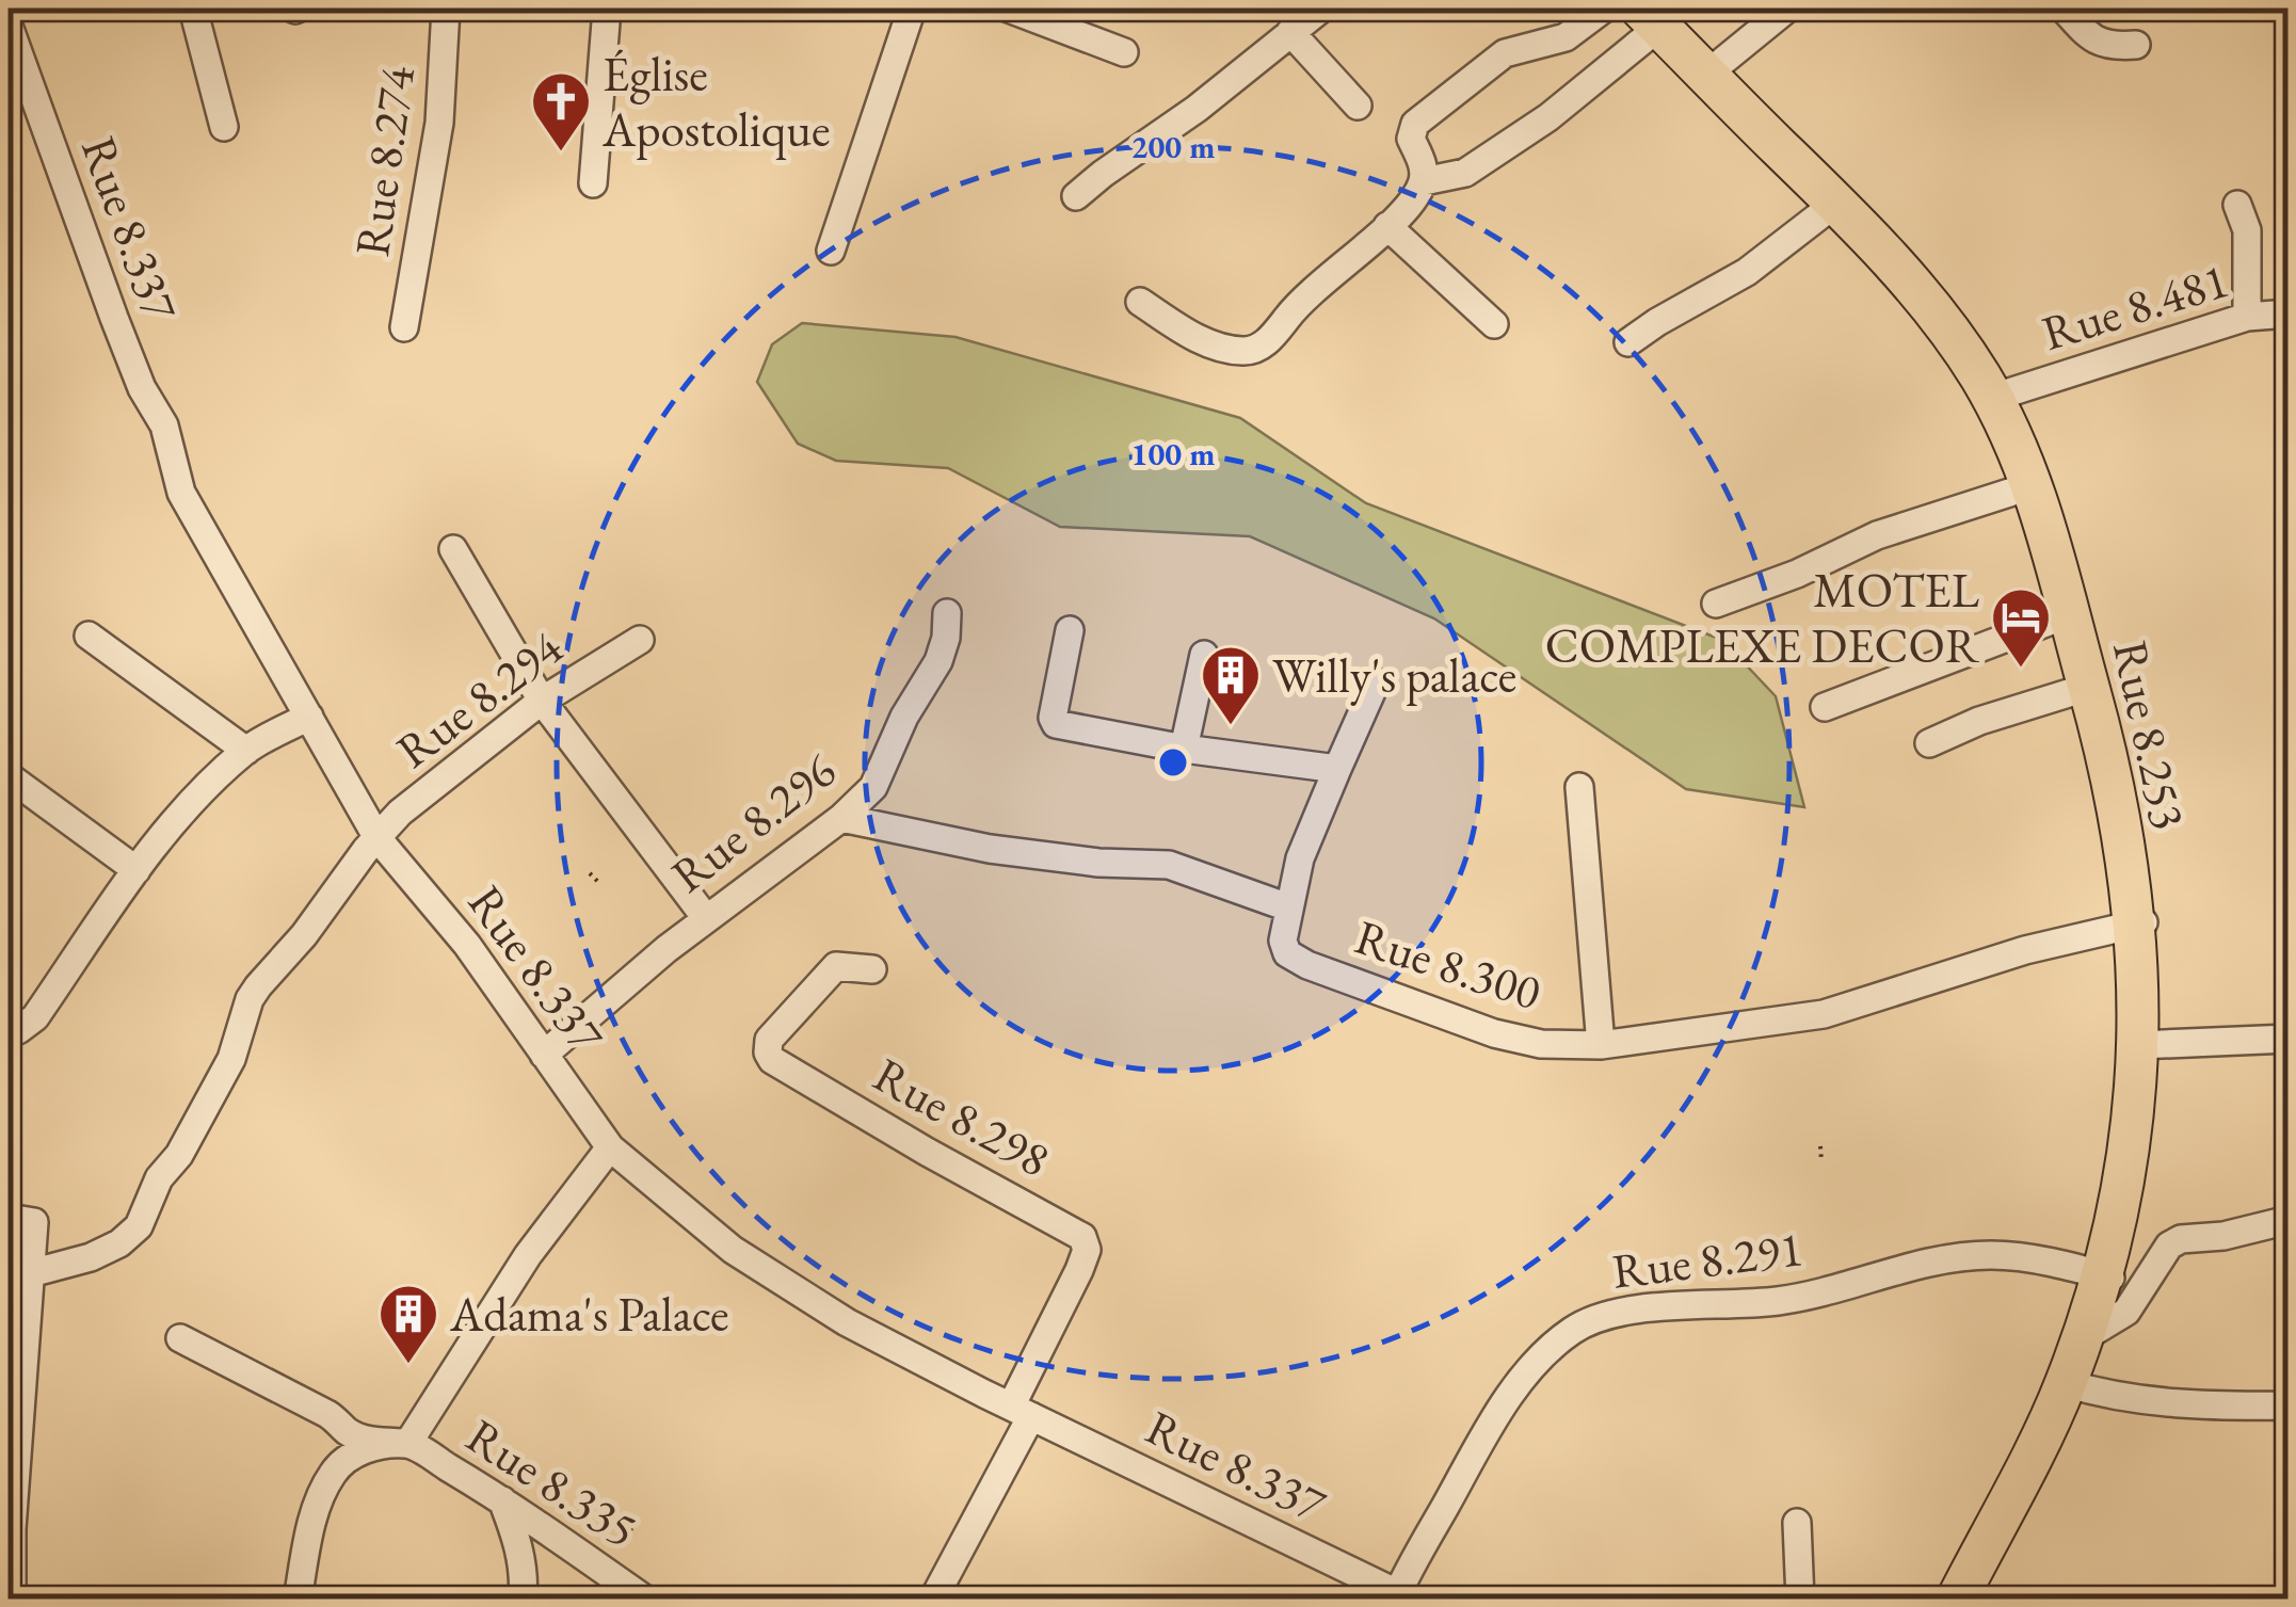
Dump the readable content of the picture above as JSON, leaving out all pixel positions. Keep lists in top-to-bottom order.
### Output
{
  "streets": {
    "highway": ["Rue 8.253"],
    "street": [
      "Rue 8.274",
      "Rue 8.337",
      "Rue 8.481",
      "Rue 8.294",
      "Rue 8.296",
      "Rue 8.300",
      "Rue 8.298",
      "Rue 8.291",
      "Rue 8.335"
    ]
  },
  "crossings": [
    ["Rue 8.337", "Rue 8.294"],
    ["Rue 8.337", "Rue 8.296"],
    ["Rue 8.337", "Rue 8.298"],
    ["Rue 8.337", "Rue 8.291"],
    ["Rue 8.481", "Rue 8.253"],
    ["Rue 8.253", "Rue 8.300"],
    ["Rue 8.253", "Rue 8.291"]
  ],
  "places": {
    "church": ["Église Apostolique"],
    "hotel": ["MOTEL COMPLEXE DECOR"],
    "building": ["Willy's palace", "Adama's Palace"]
  },
  "rings": ["200 m", "100 m"]
}
